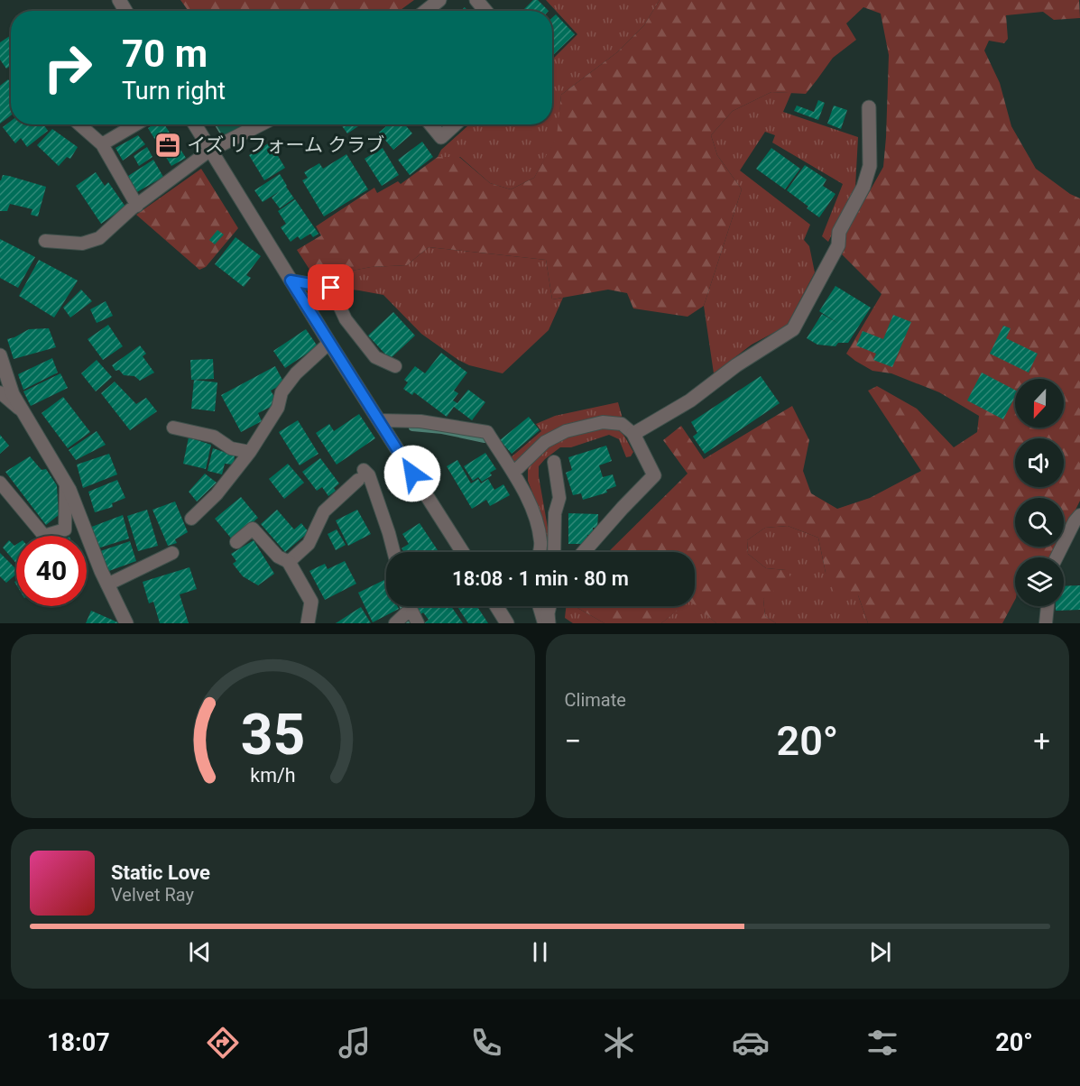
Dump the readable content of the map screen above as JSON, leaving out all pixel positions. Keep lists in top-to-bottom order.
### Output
{
  "places": {
    "office": ["イズ リフォーム クラブ"]
  },
  "north": "bottom",
  "page": {
    "turn": ["70 m", "Turn right"],
    "limit": "40",
    "trip": "18:08 · 1 min · 80 m",
    "tile": "Climate",
    "heat": ["−", "20°", "+"],
    "song": ["Static Love", "Velvet Ray"],
    "tabs": ["18:07", "20°"],
    "gauge": ["35", "km/h"]
  }
}
